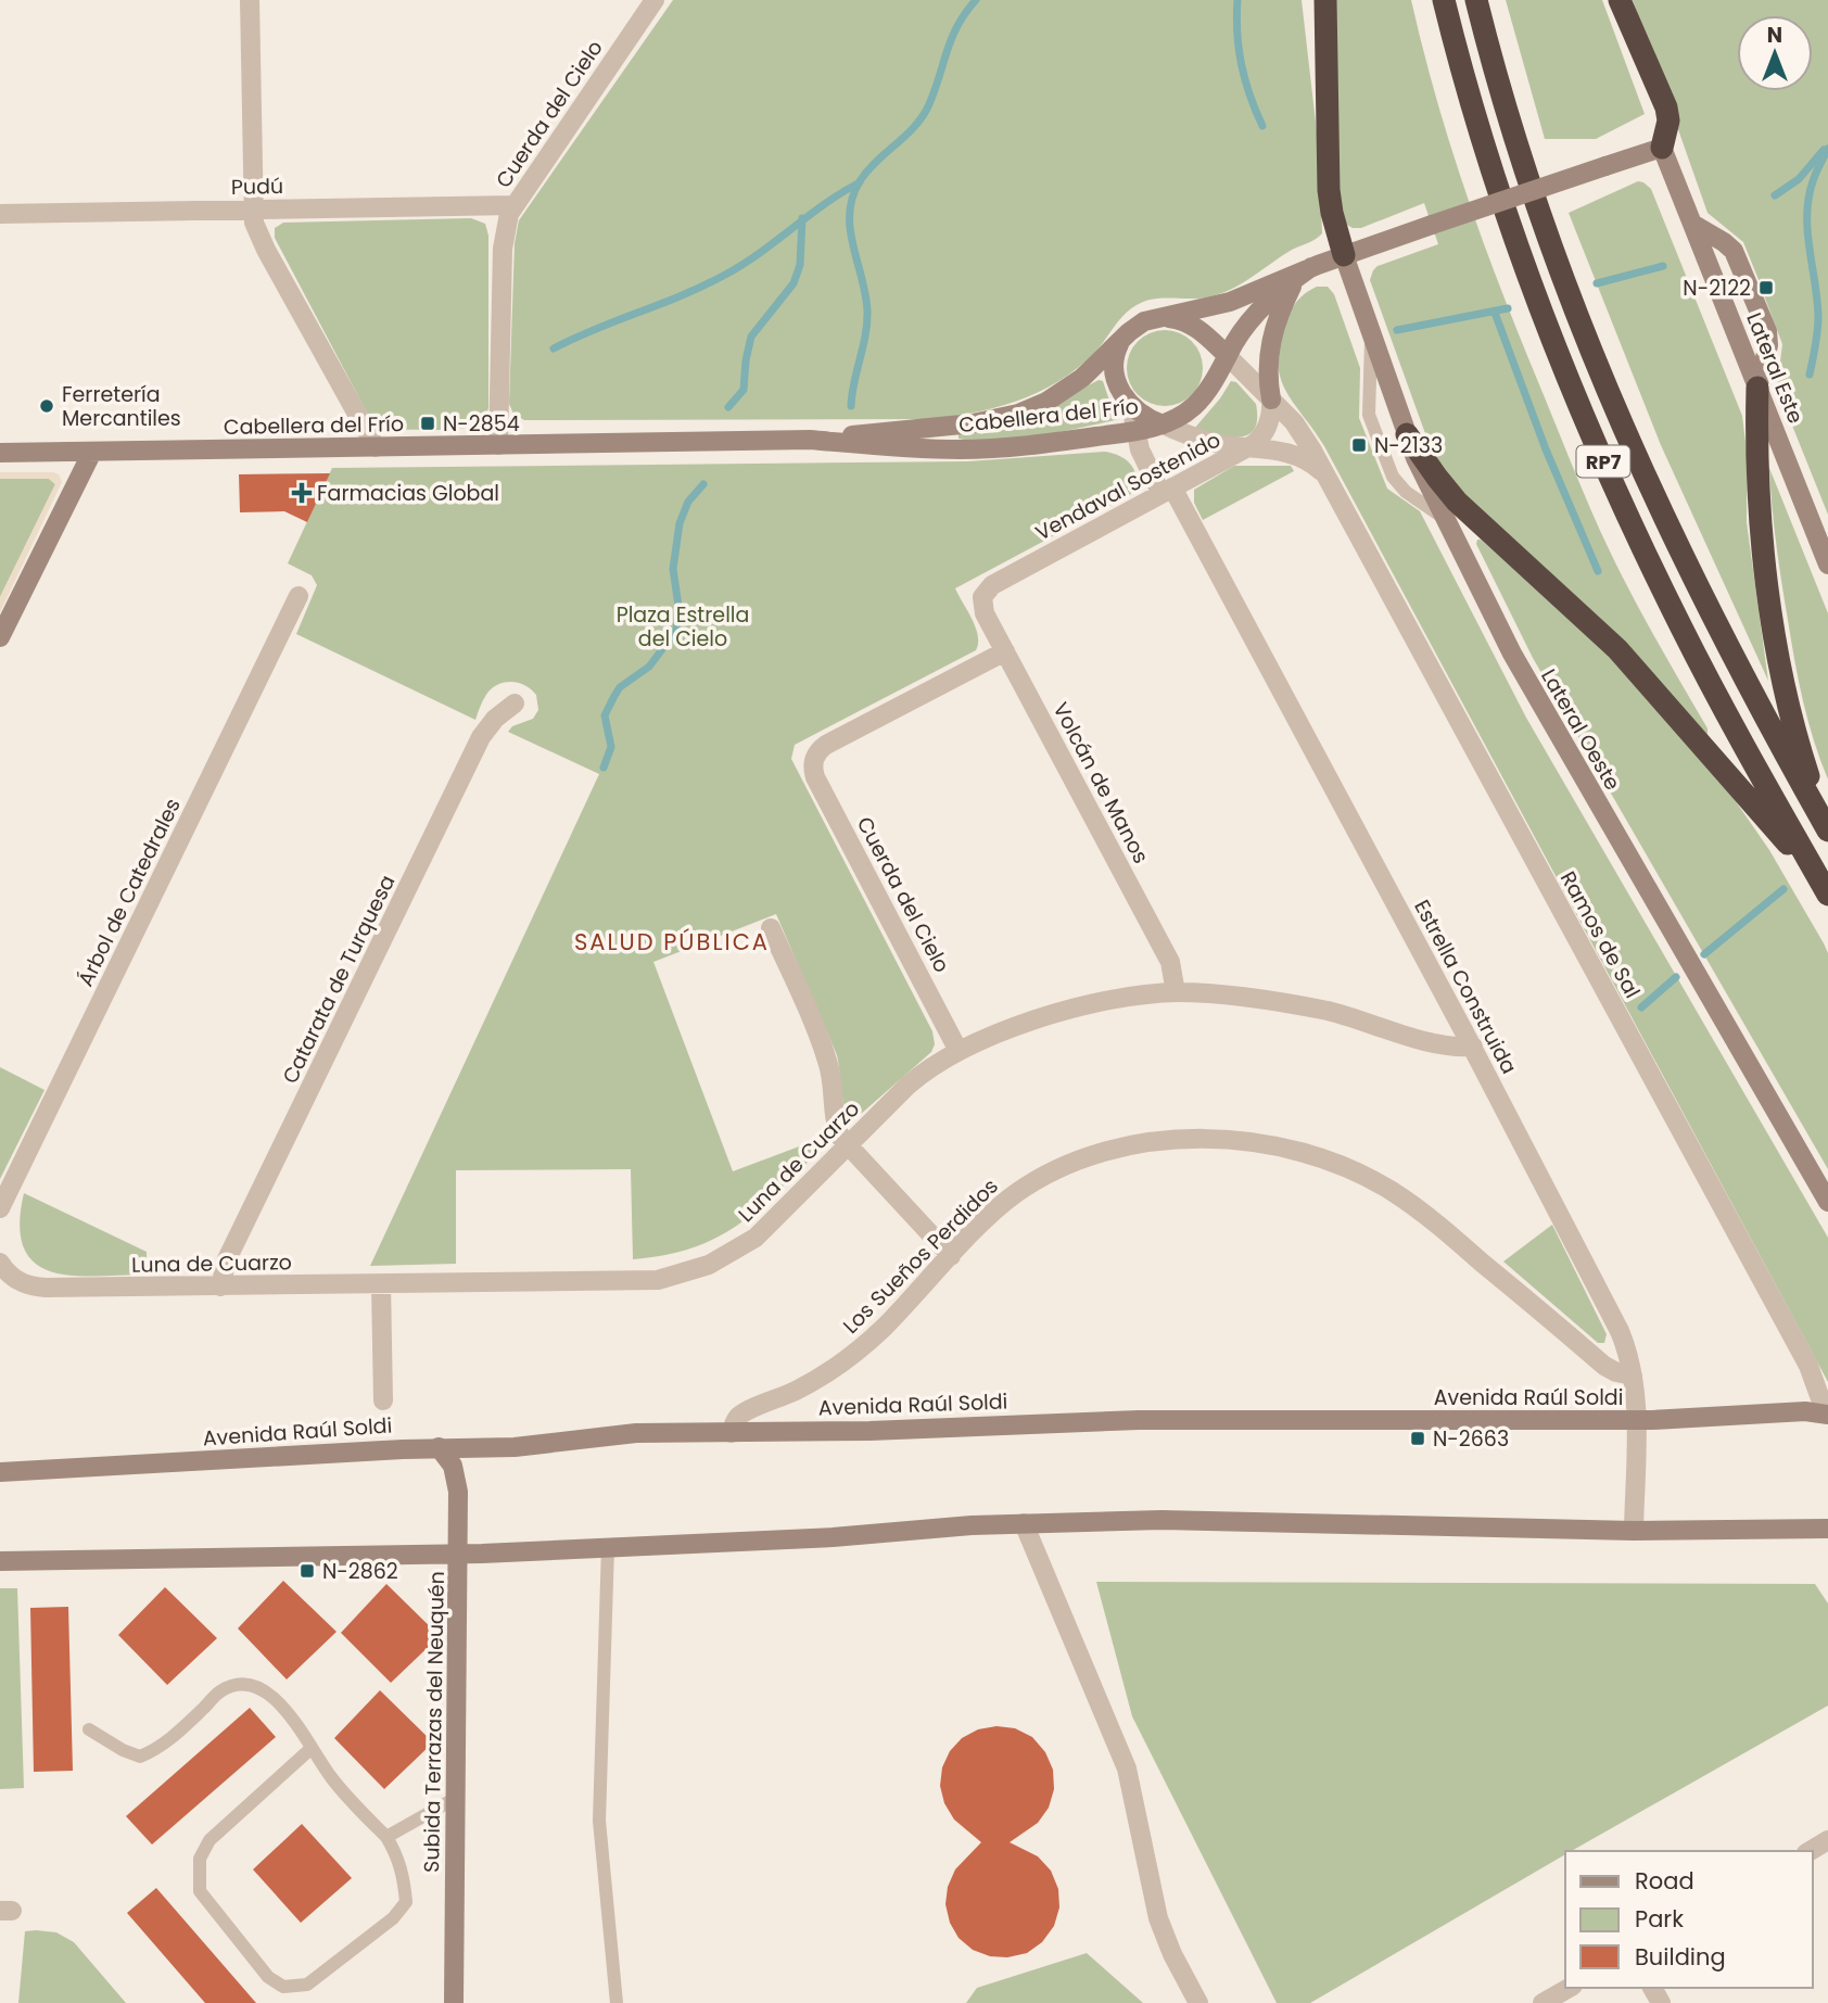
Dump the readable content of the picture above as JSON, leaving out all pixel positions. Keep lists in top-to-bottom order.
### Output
{
  "streets": {
    "highway": ["RP7"],
    "main road": [
      "Lateral Este",
      "Cabellera del Frío",
      "Lateral Oeste",
      "Avenida Raúl Soldi",
      "Subida Terrazas del Neuquén"
    ],
    "street": [
      "Cuerda del Cielo",
      "Pudú",
      "Vendaval Sostenido",
      "Volcán de Manos",
      "Árbol de Catedrales",
      "Ramos de Sal",
      "Catarata de Turquesa",
      "Estrella Construida",
      "Luna de Cuarzo",
      "Los Sueños Perdidos"
    ]
  },
  "crossings": [
    ["Cuerda del Cielo", "Pudú"],
    ["Cuerda del Cielo", "Cabellera del Frío"],
    ["Cuerda del Cielo", "Volcán de Manos"],
    ["Cuerda del Cielo", "Luna de Cuarzo"],
    ["Lateral Este", "Cabellera del Frío"],
    ["Cabellera del Frío", "Lateral Oeste"],
    ["Cabellera del Frío", "Ramos de Sal"],
    ["Cabellera del Frío", "Estrella Construida"],
    ["Vendaval Sostenido", "Volcán de Manos"],
    ["Vendaval Sostenido", "Ramos de Sal"],
    ["Vendaval Sostenido", "Estrella Construida"],
    ["Volcán de Manos", "Luna de Cuarzo"],
    ["Ramos de Sal", "Avenida Raúl Soldi"],
    ["Catarata de Turquesa", "Luna de Cuarzo"],
    ["Estrella Construida", "Luna de Cuarzo"],
    ["Estrella Construida", "Los Sueños Perdidos"],
    ["Estrella Construida", "Avenida Raúl Soldi"],
    ["Los Sueños Perdidos", "Avenida Raúl Soldi"],
    ["Avenida Raúl Soldi", "Subida Terrazas del Neuquén"]
  ],
  "districts": ["SALUD PÚBLICA"],
  "parks": ["Plaza Estrella del Cielo"],
  "places": {
    "transit": [
      "N-2122",
      "N-2854",
      "N-2133",
      "N-2663",
      "N-2862"
    ],
    "other": ["Ferretería Mercantiles"],
    "health": ["Farmacias Global"]
  },
  "legend": ["Road", "Park", "Building"],
  "north": "top"
}
